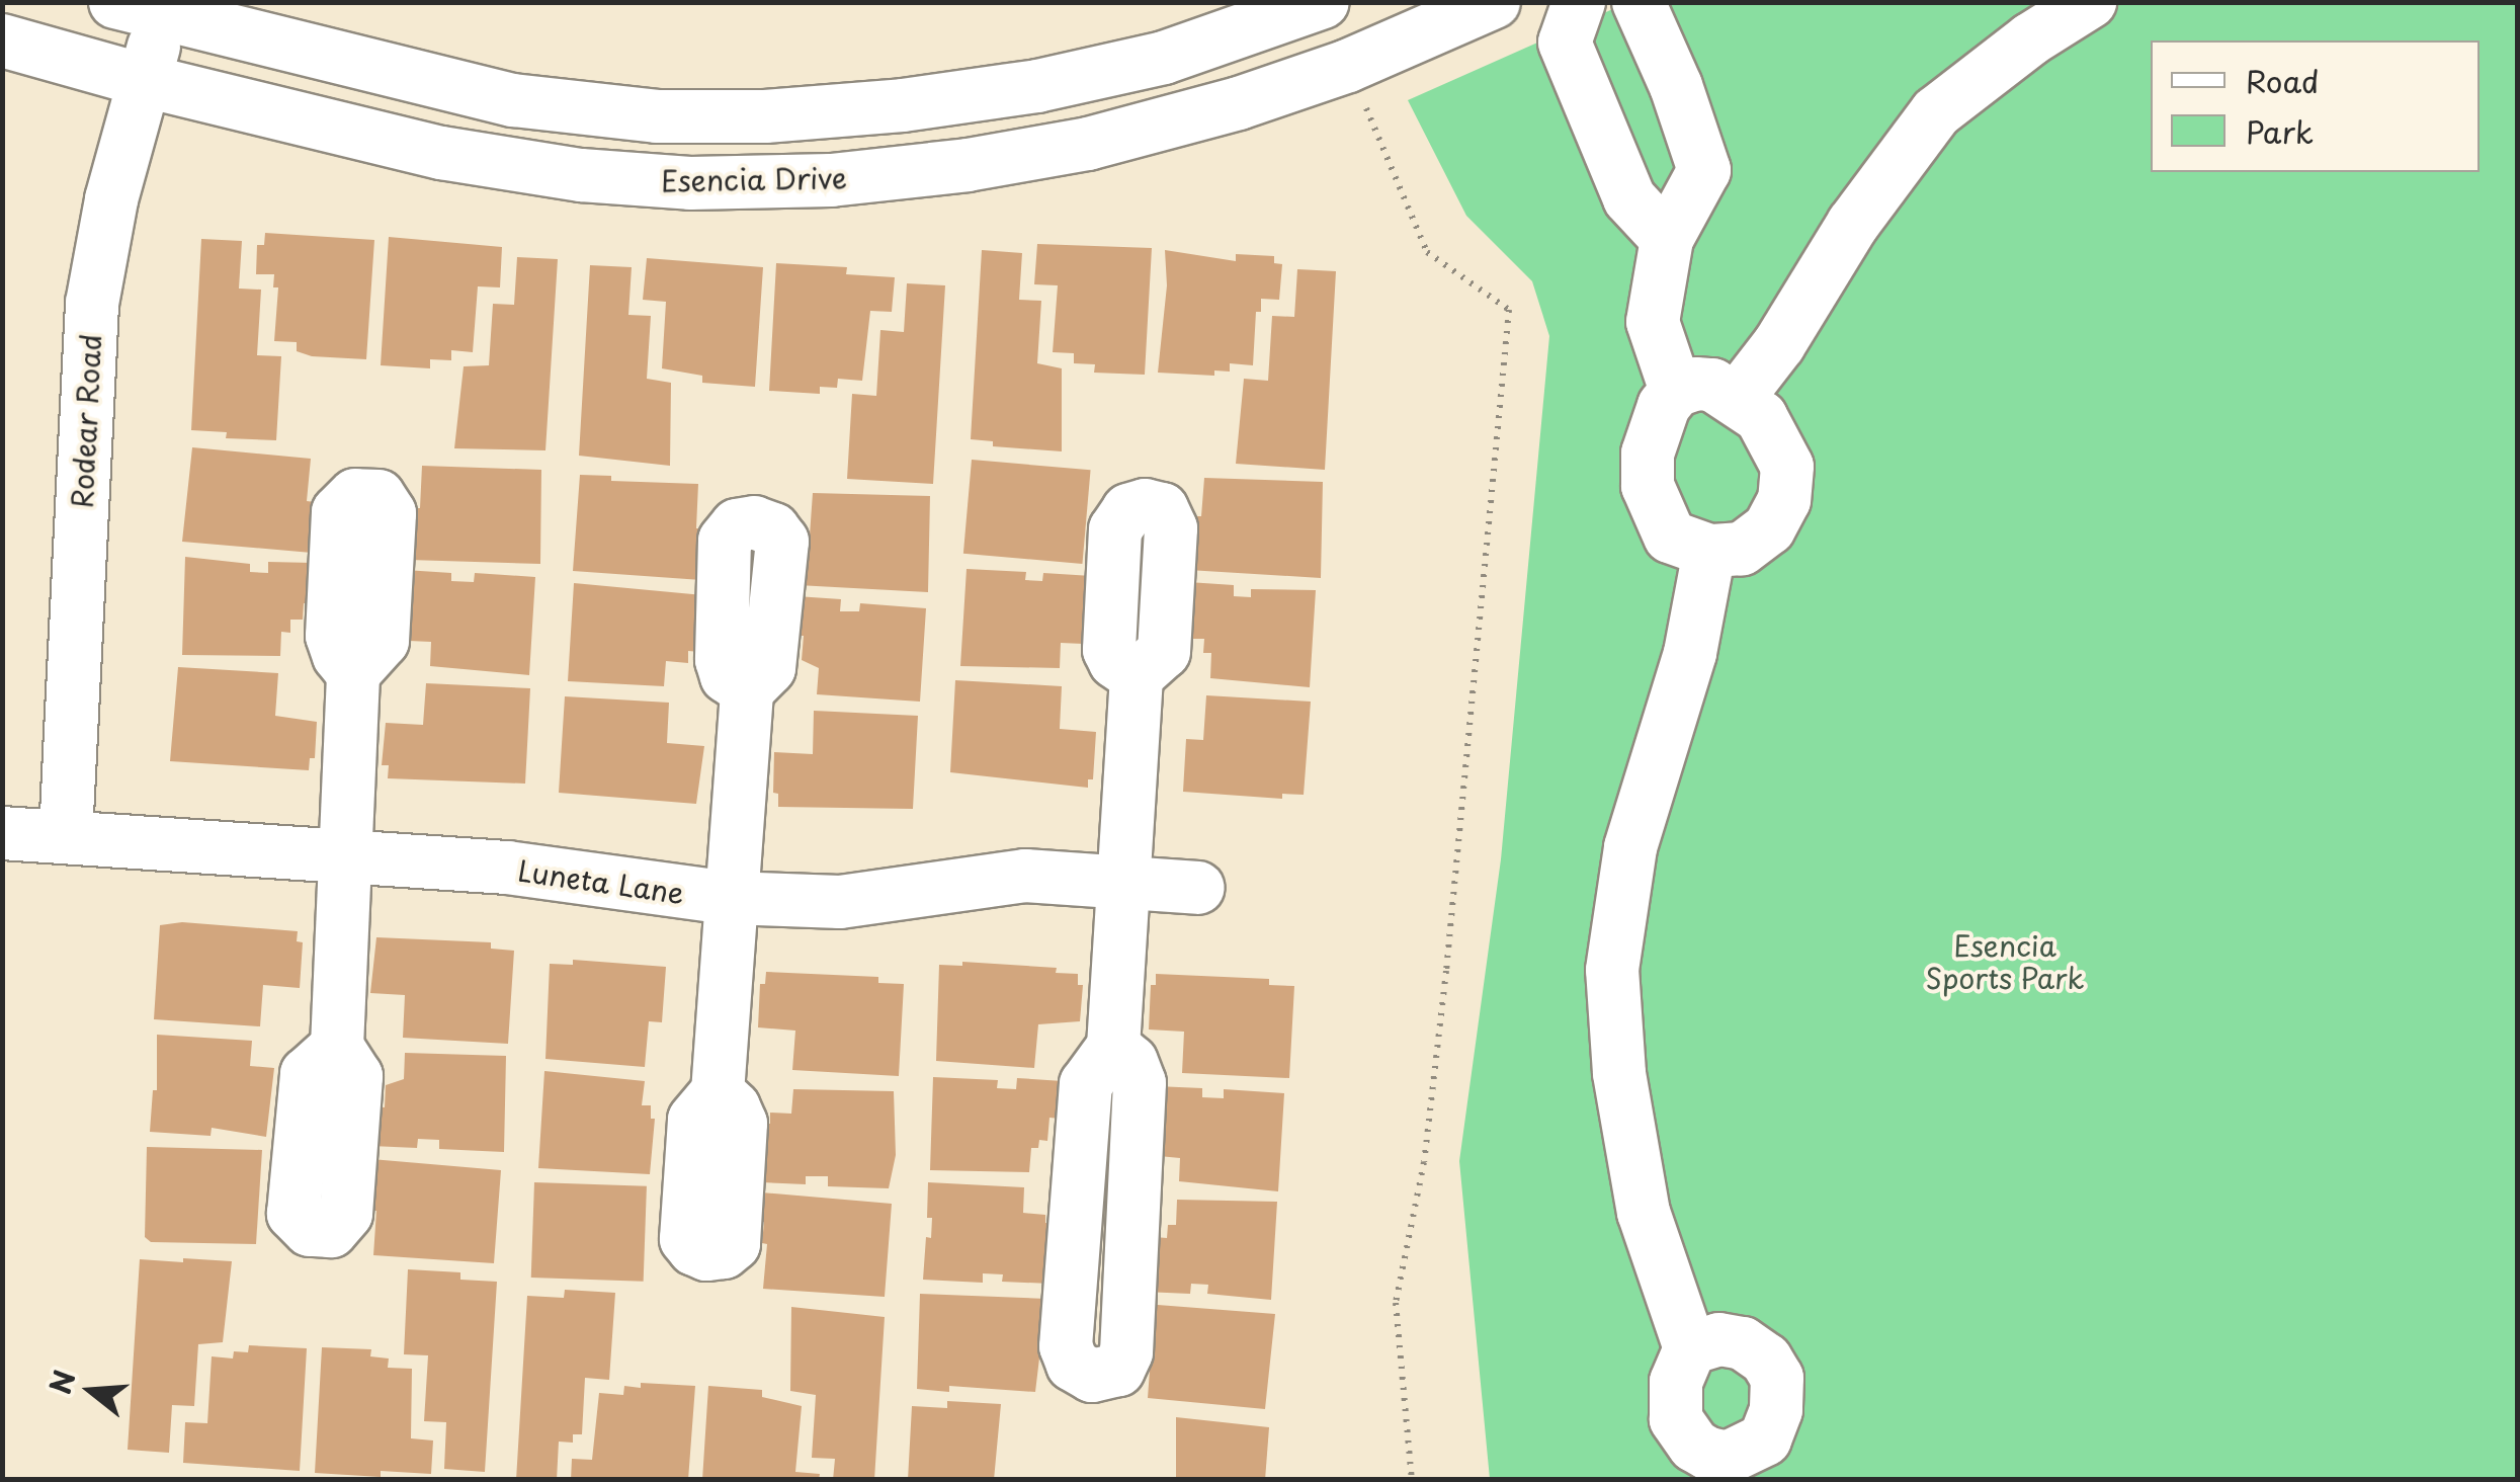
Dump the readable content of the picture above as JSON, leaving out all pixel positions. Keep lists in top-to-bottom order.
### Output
{
  "streets": {
    "street": ["Esencia Drive", "Rodear Road", "Luneta Lane"]
  },
  "crossings": [
    ["Esencia Drive", "Rodear Road"],
    ["Rodear Road", "Luneta Lane"]
  ],
  "parks": ["Esencia Sports Park"],
  "legend": ["Road", "Park"],
  "north": "left"
}
